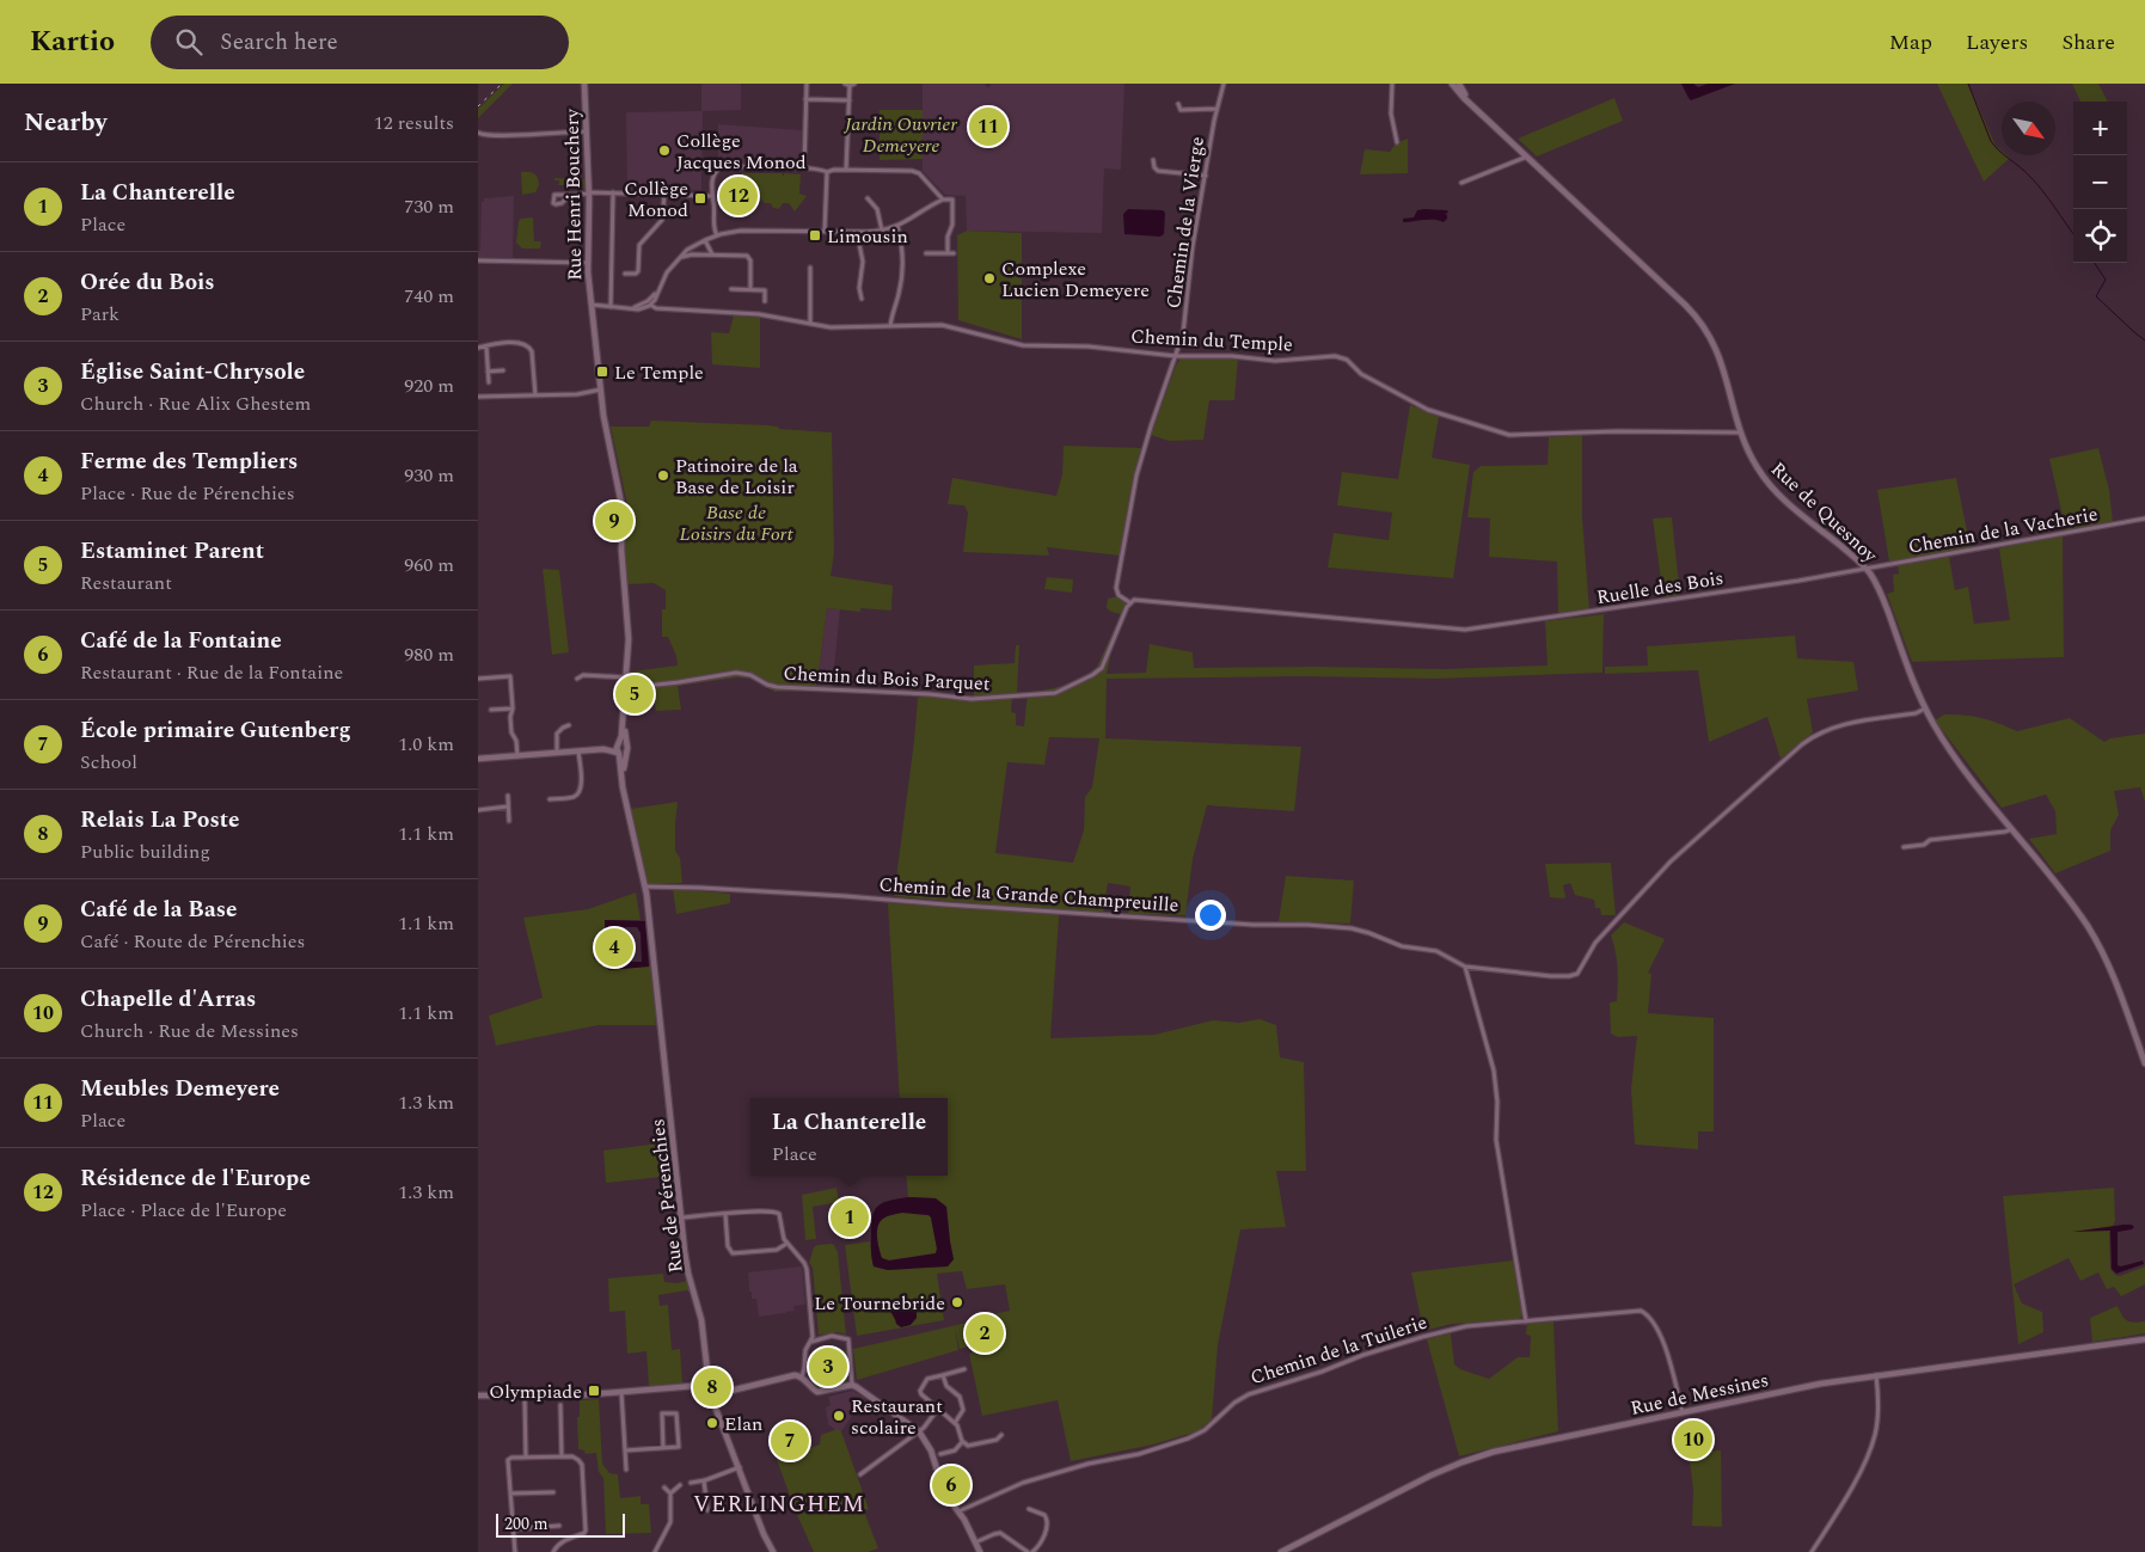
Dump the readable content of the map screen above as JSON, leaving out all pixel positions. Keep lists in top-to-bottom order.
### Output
{
  "streets": {
    "main road": [
      "Rue Henri Bouchery",
      "Rue de Quesnoy",
      "Rue de Pérenchies",
      "Rue de Messines"
    ],
    "street": [
      "Chemin de la Vierge",
      "Chemin du Temple",
      "Chemin de la Vacherie",
      "Ruelle des Bois",
      "Chemin du Bois Parquet",
      "Chemin de la Grande Champreuille",
      "Chemin de la Tuilerie"
    ]
  },
  "crossings": [
    ["Chemin de la Vierge", "Chemin du Temple"],
    ["Chemin de la Vierge", "Ruelle des Bois"],
    ["Chemin de la Vierge", "Chemin du Bois Parquet"],
    ["Chemin du Temple", "Rue de Quesnoy"],
    ["Rue de Quesnoy", "Chemin de la Vacherie"],
    ["Rue de Quesnoy", "Ruelle des Bois"],
    ["Rue de Quesnoy", "Chemin de la Grande Champreuille"],
    ["Chemin de la Vacherie", "Ruelle des Bois"],
    ["Ruelle des Bois", "Chemin du Bois Parquet"],
    ["Chemin de la Grande Champreuille", "Rue de Pérenchies"],
    ["Chemin de la Tuilerie", "Rue de Messines"]
  ],
  "districts": ["VERLINGHEM"],
  "parks": ["Jardin Ouvrier Demeyere", "Base de Loisirs du Fort"],
  "places": {
    "other": [
      "Collège Jacques Monod",
      "Complexe Lucien Demeyere",
      "Patinoire de la Base de Loisir",
      "Le Tournebride",
      "Restaurant scolaire",
      "Elan"
    ],
    "transit": [
      "Collège Monod",
      "Limousin",
      "Le Temple",
      "Olympiade"
    ]
  },
  "scale_bar": "200 m",
  "north": "bottom right",
  "page": {
    "header": "Kartio",
    "search": "Search here",
    "nav": ["Map", "Layers", "Share"],
    "heading": ["Nearby", "12 results"],
    "map_buttons": ["+", "−"],
    "pins": [
      "11",
      "12",
      "9",
      "5",
      "4",
      "1",
      "2",
      "3",
      "8",
      "10",
      "7",
      "6"
    ],
    "list": [
      {
        "mark": "1",
        "name": "La Chanterelle",
        "note": "Place",
        "value": "730 m"
      },
      {
        "mark": "2",
        "name": "Orée du Bois",
        "note": "Park",
        "value": "740 m"
      },
      {
        "mark": "3",
        "name": "Église Saint-Chrysole",
        "note": "Church · Rue Alix Ghestem",
        "value": "920 m"
      },
      {
        "mark": "4",
        "name": "Ferme des Templiers",
        "note": "Place · Rue de Pérenchies",
        "value": "930 m"
      },
      {
        "mark": "5",
        "name": "Estaminet Parent",
        "note": "Restaurant",
        "value": "960 m"
      },
      {
        "mark": "6",
        "name": "Café de la Fontaine",
        "note": "Restaurant · Rue de la Fontaine",
        "value": "980 m"
      },
      {
        "mark": "7",
        "name": "École primaire Gutenberg",
        "note": "School",
        "value": "1.0 km"
      },
      {
        "mark": "8",
        "name": "Relais La Poste",
        "note": "Public building",
        "value": "1.1 km"
      },
      {
        "mark": "9",
        "name": "Café de la Base",
        "note": "Café · Route de Pérenchies",
        "value": "1.1 km"
      },
      {
        "mark": "10",
        "name": "Chapelle d'Arras",
        "note": "Church · Rue de Messines",
        "value": "1.1 km"
      },
      {
        "mark": "11",
        "name": "Meubles Demeyere",
        "note": "Place",
        "value": "1.3 km"
      },
      {
        "mark": "12",
        "name": "Résidence de l'Europe",
        "note": "Place · Place de l'Europe",
        "value": "1.3 km"
      }
    ],
    "popup": ["La Chanterelle", "Place"],
    "scale": "200 m"
  }
}
